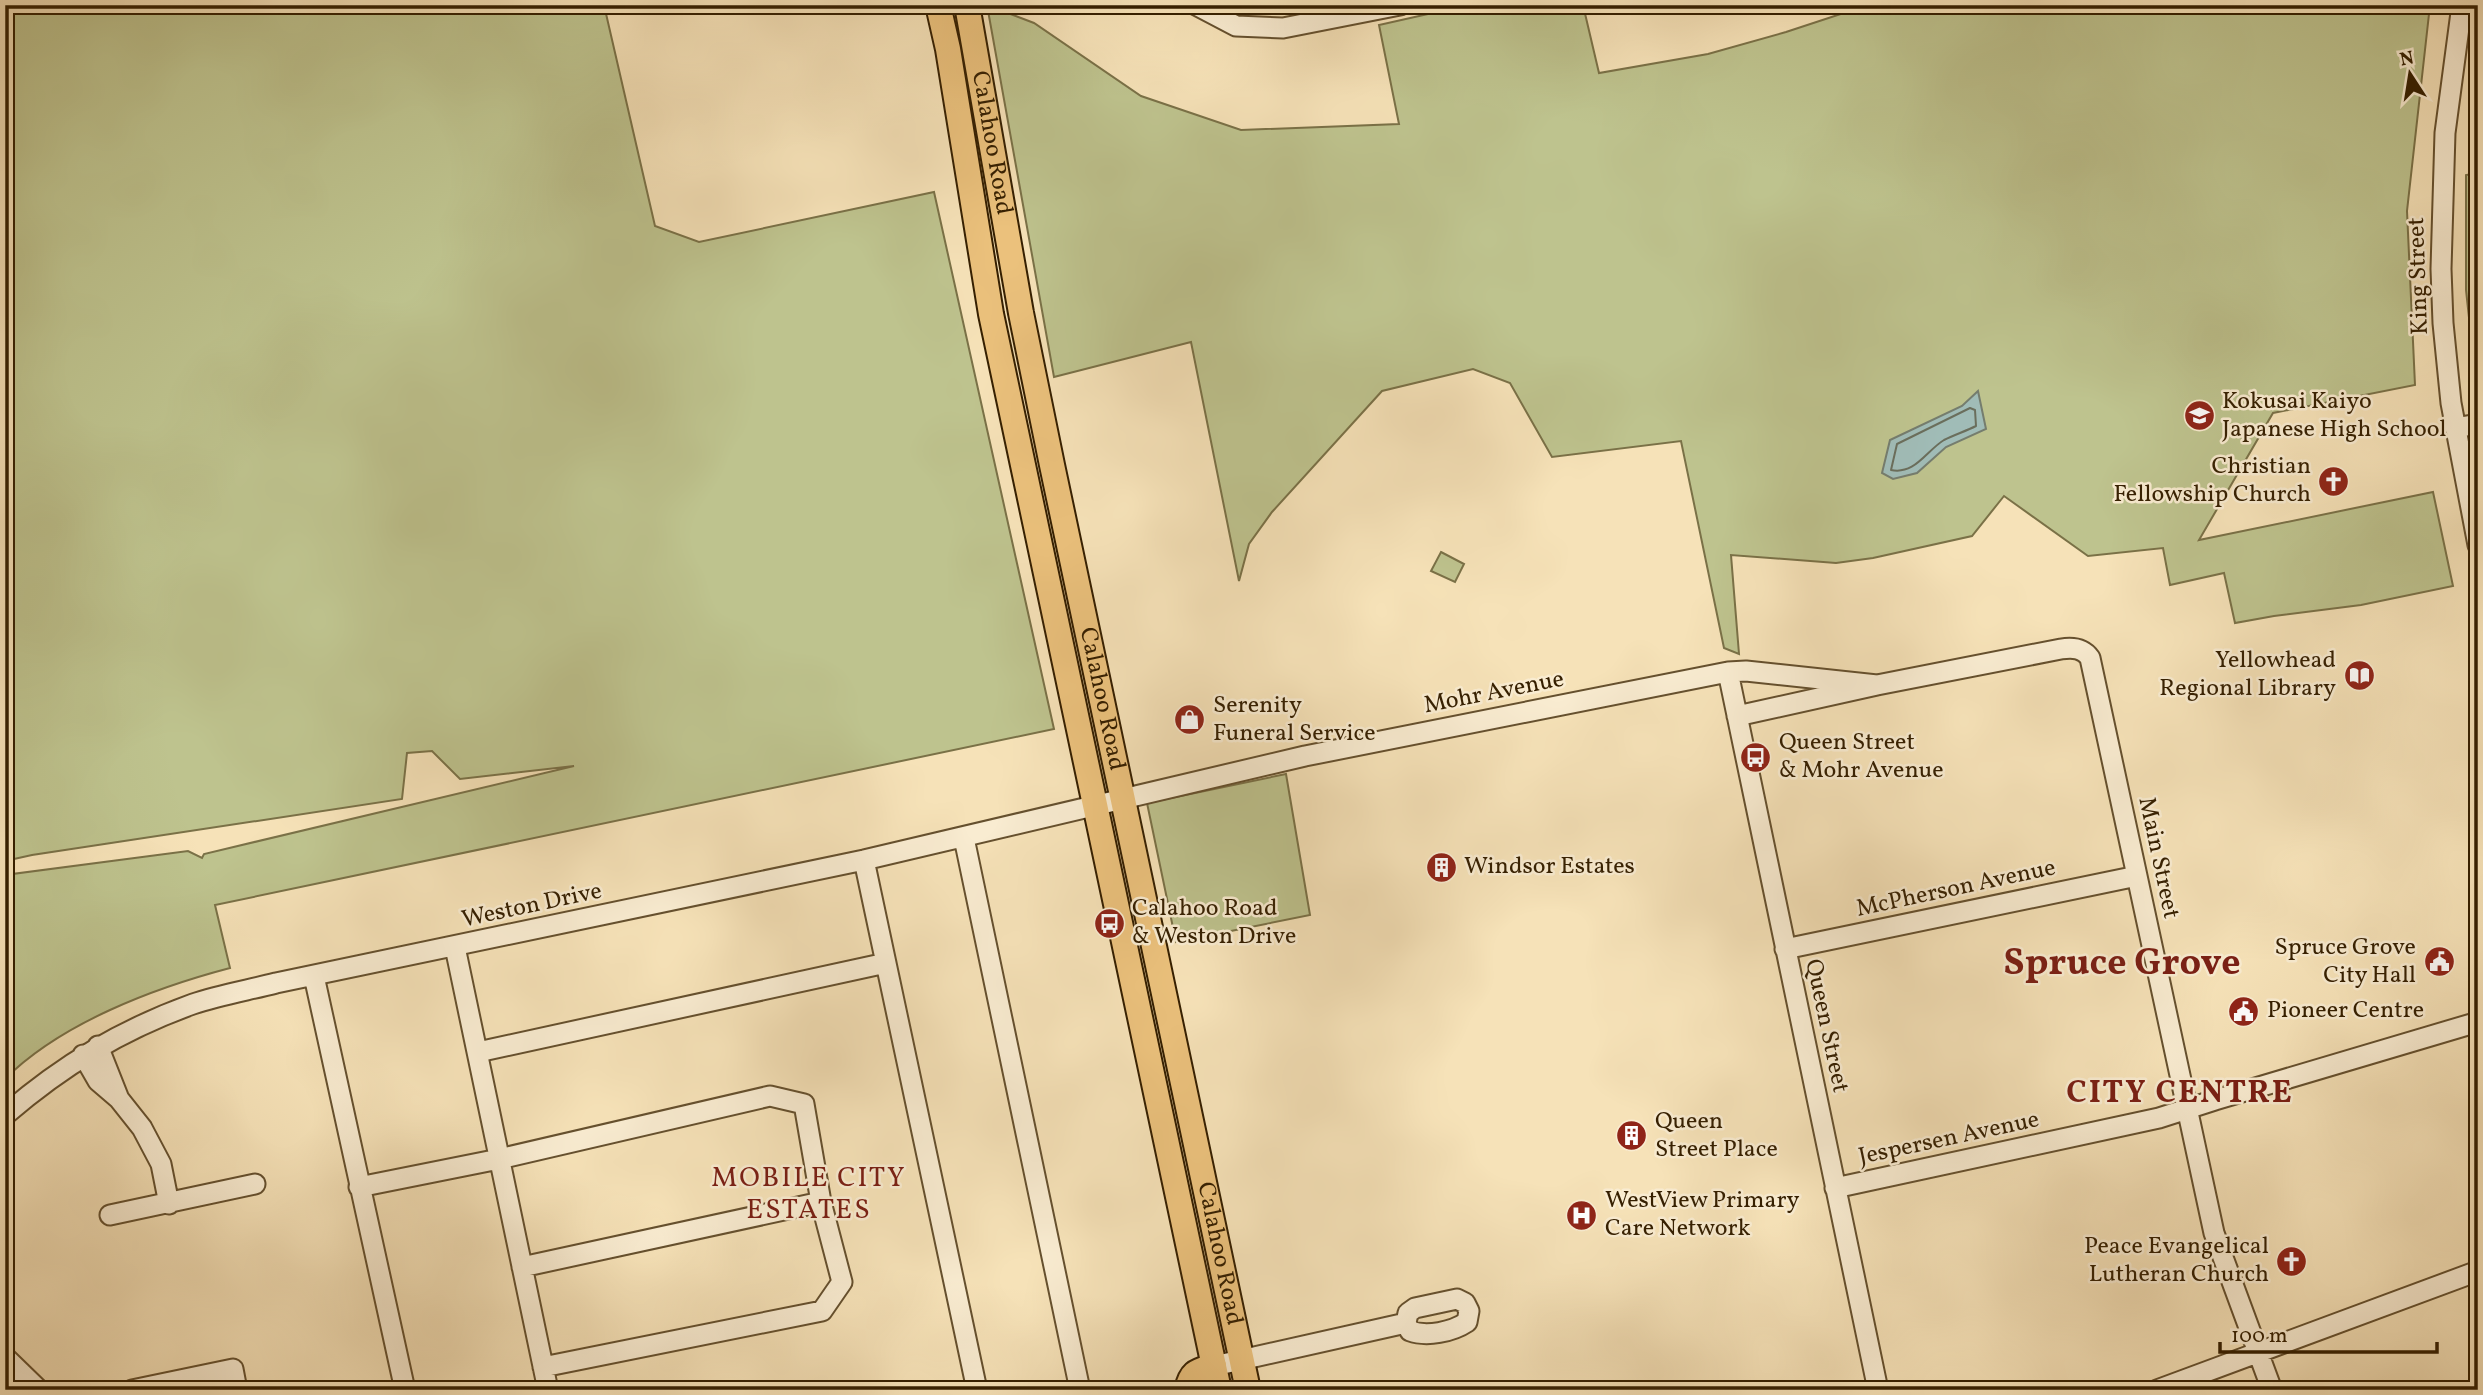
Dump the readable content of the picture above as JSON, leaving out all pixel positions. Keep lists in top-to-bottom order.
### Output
{
  "streets": {
    "main road": ["Calahoo Road"],
    "street": [
      "King Street",
      "Mohr Avenue",
      "Main Street",
      "McPherson Avenue",
      "Weston Drive",
      "Queen Street",
      "Jespersen Avenue"
    ]
  },
  "crossings": [
    ["Calahoo Road", "Mohr Avenue"],
    ["Calahoo Road", "Weston Drive"],
    ["Mohr Avenue", "Main Street"],
    ["Mohr Avenue", "Weston Drive"],
    ["Mohr Avenue", "Queen Street"],
    ["Main Street", "McPherson Avenue"],
    ["Main Street", "Jespersen Avenue"],
    ["McPherson Avenue", "Queen Street"],
    ["Queen Street", "Jespersen Avenue"]
  ],
  "districts": ["Spruce Grove", "CITY CENTRE", "MOBILE CITY ESTATES"],
  "places": {
    "school or university": ["Kokusai Kaiyo Japanese High School"],
    "church": ["Christian Fellowship Church", "Peace Evangelical Lutheran Church"],
    "library": ["Yellowhead Regional Library"],
    "shop": ["Serenity Funeral Service"],
    "bus stop": ["Queen Street & Mohr Avenue", "Calahoo Road & Weston Drive"],
    "building": ["Windsor Estates", "Queen Street Place"],
    "public building": ["Spruce Grove City Hall", "Pioneer Centre"],
    "hospital": ["WestView Primary Care Network"]
  },
  "scale_bar": "100 m",
  "north": "top"
}
